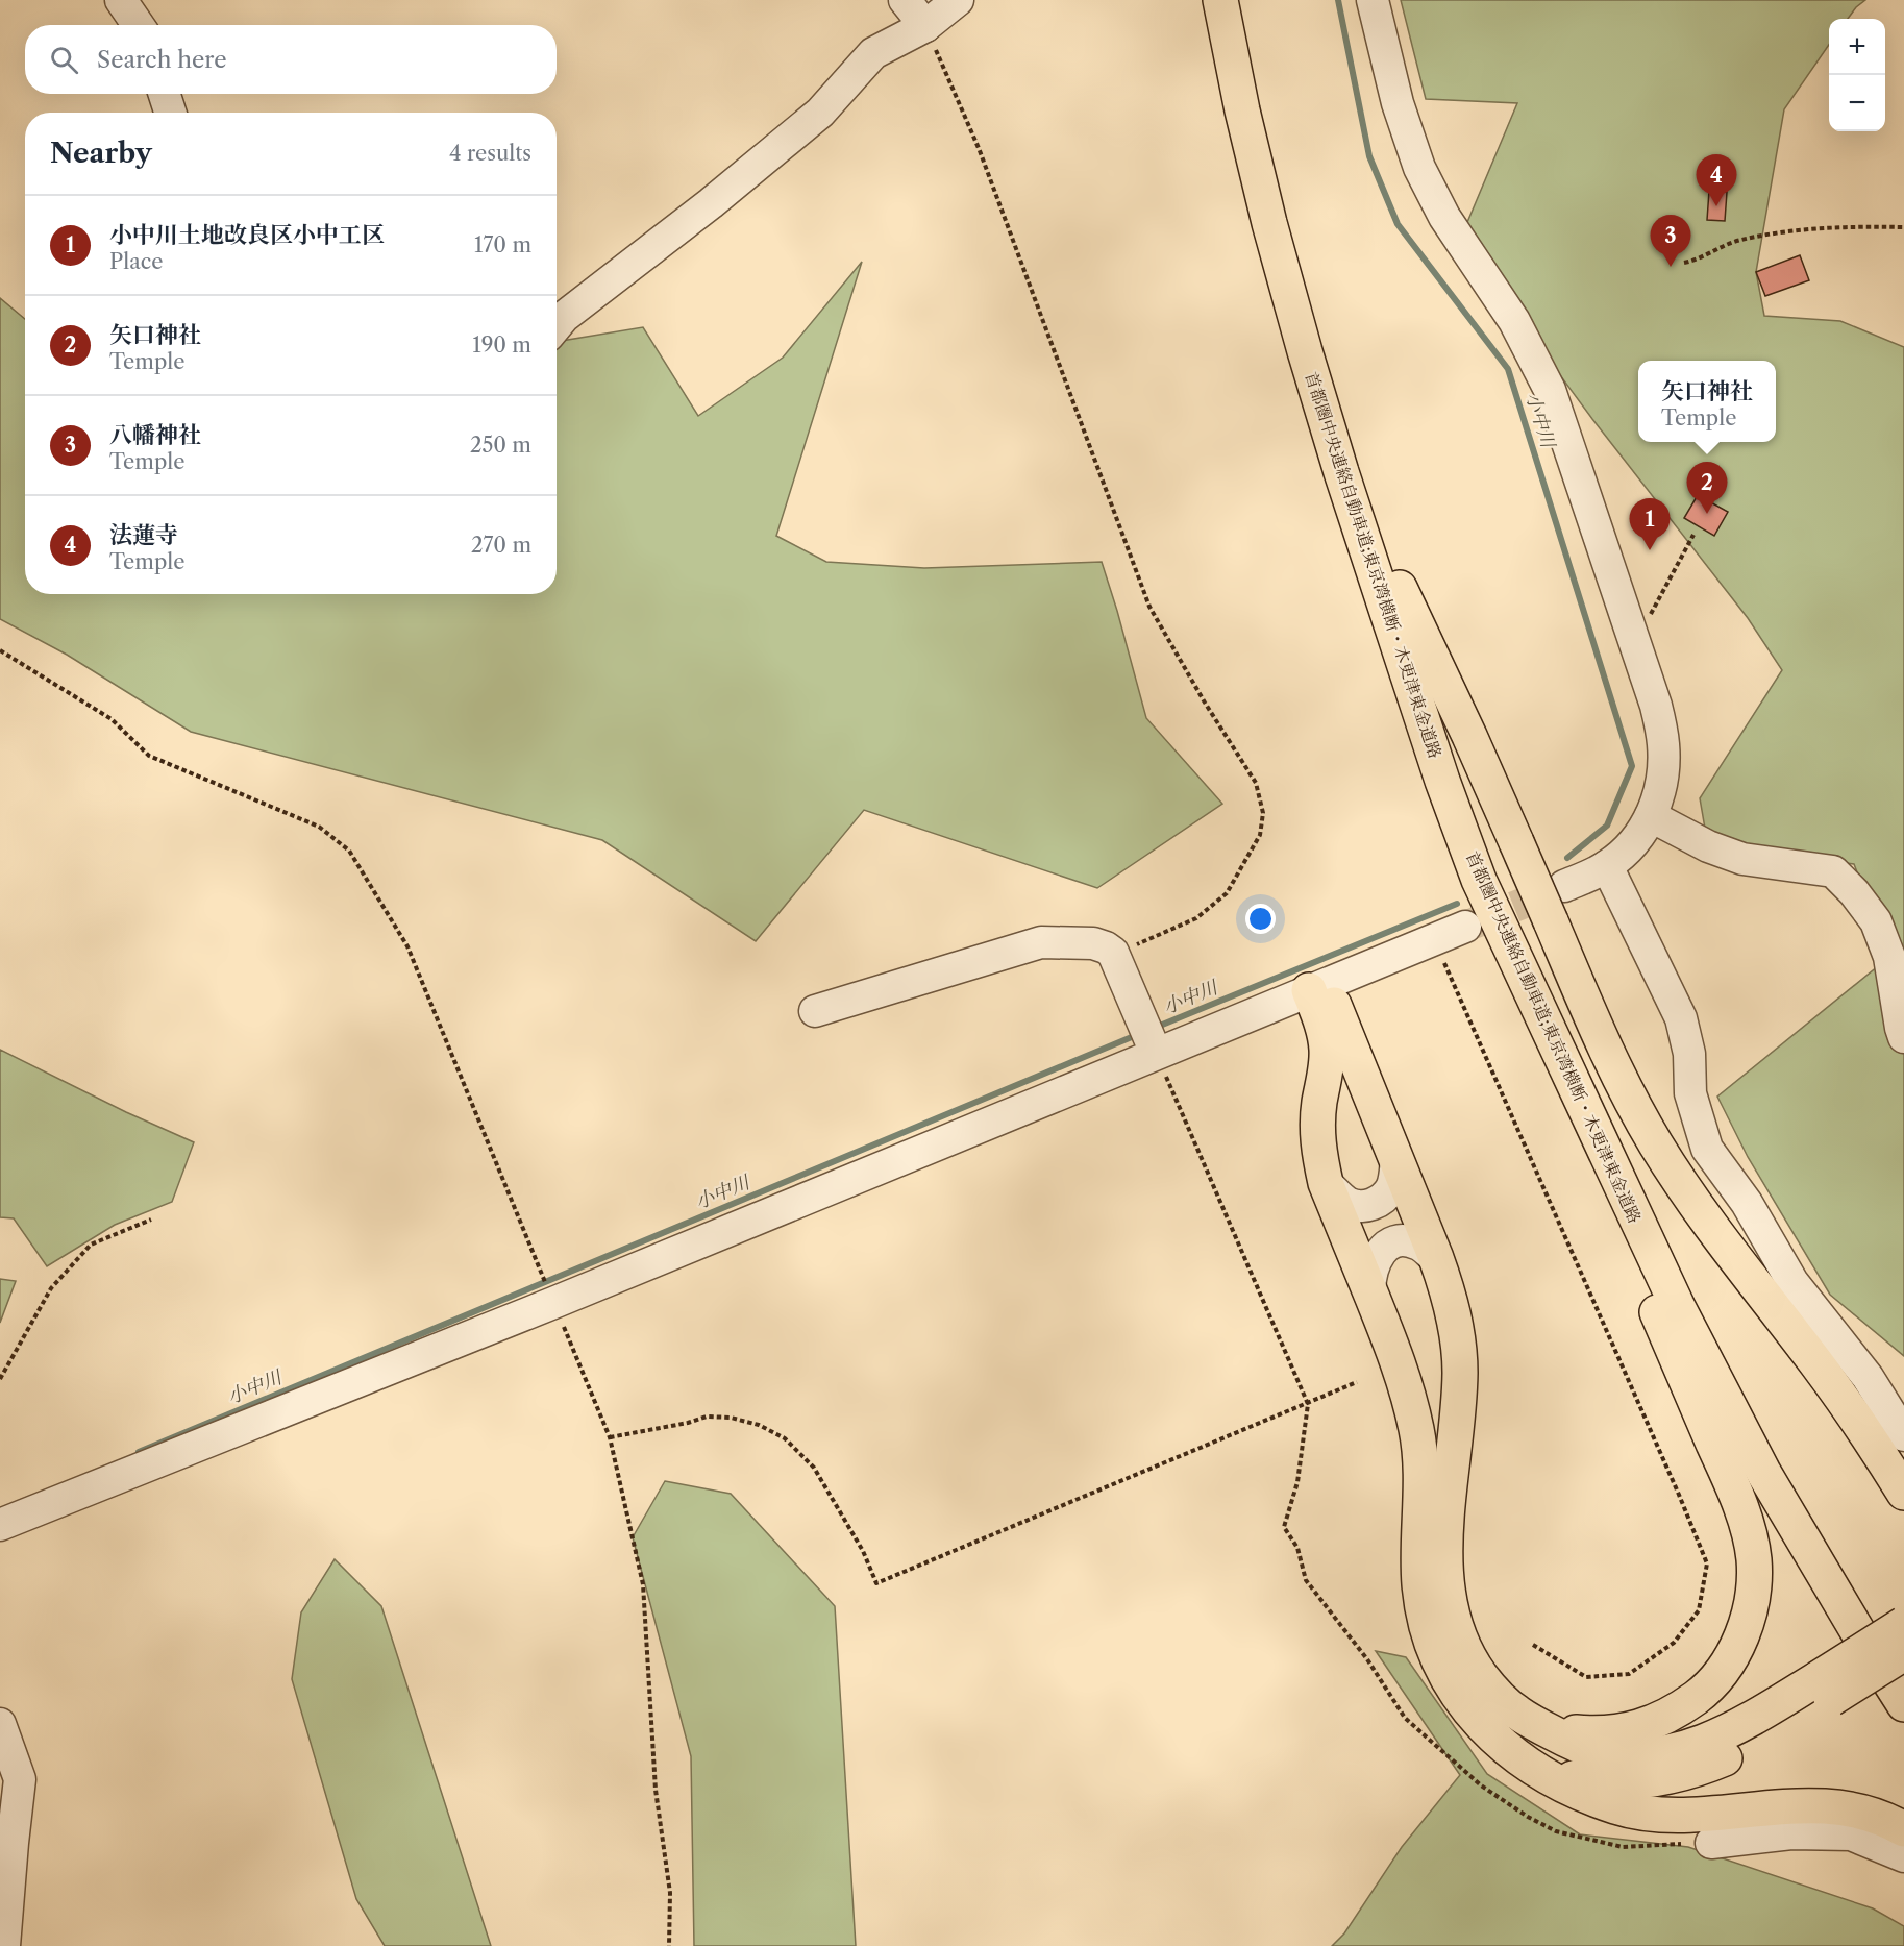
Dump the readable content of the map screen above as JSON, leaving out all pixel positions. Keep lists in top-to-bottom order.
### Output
{
  "streets": {
    "highway": ["首都圏中央連絡自動車道;東京湾横断・木更津東金道路"]
  },
  "water": ["小中川"],
  "page": {
    "map_buttons": ["+", "−"],
    "search": "Search here",
    "heading": ["Nearby", "4 results"],
    "pins": [
      "4",
      "3",
      "2",
      "1"
    ],
    "list": [
      {
        "mark": "1",
        "name": "小中川土地改良区小中工区",
        "note": "Place",
        "value": "170 m"
      },
      {
        "mark": "2",
        "name": "矢口神社",
        "note": "Temple",
        "value": "190 m"
      },
      {
        "mark": "3",
        "name": "八幡神社",
        "note": "Temple",
        "value": "250 m"
      },
      {
        "mark": "4",
        "name": "法蓮寺",
        "note": "Temple",
        "value": "270 m"
      }
    ],
    "popup": ["矢口神社", "Temple"]
  }
}
